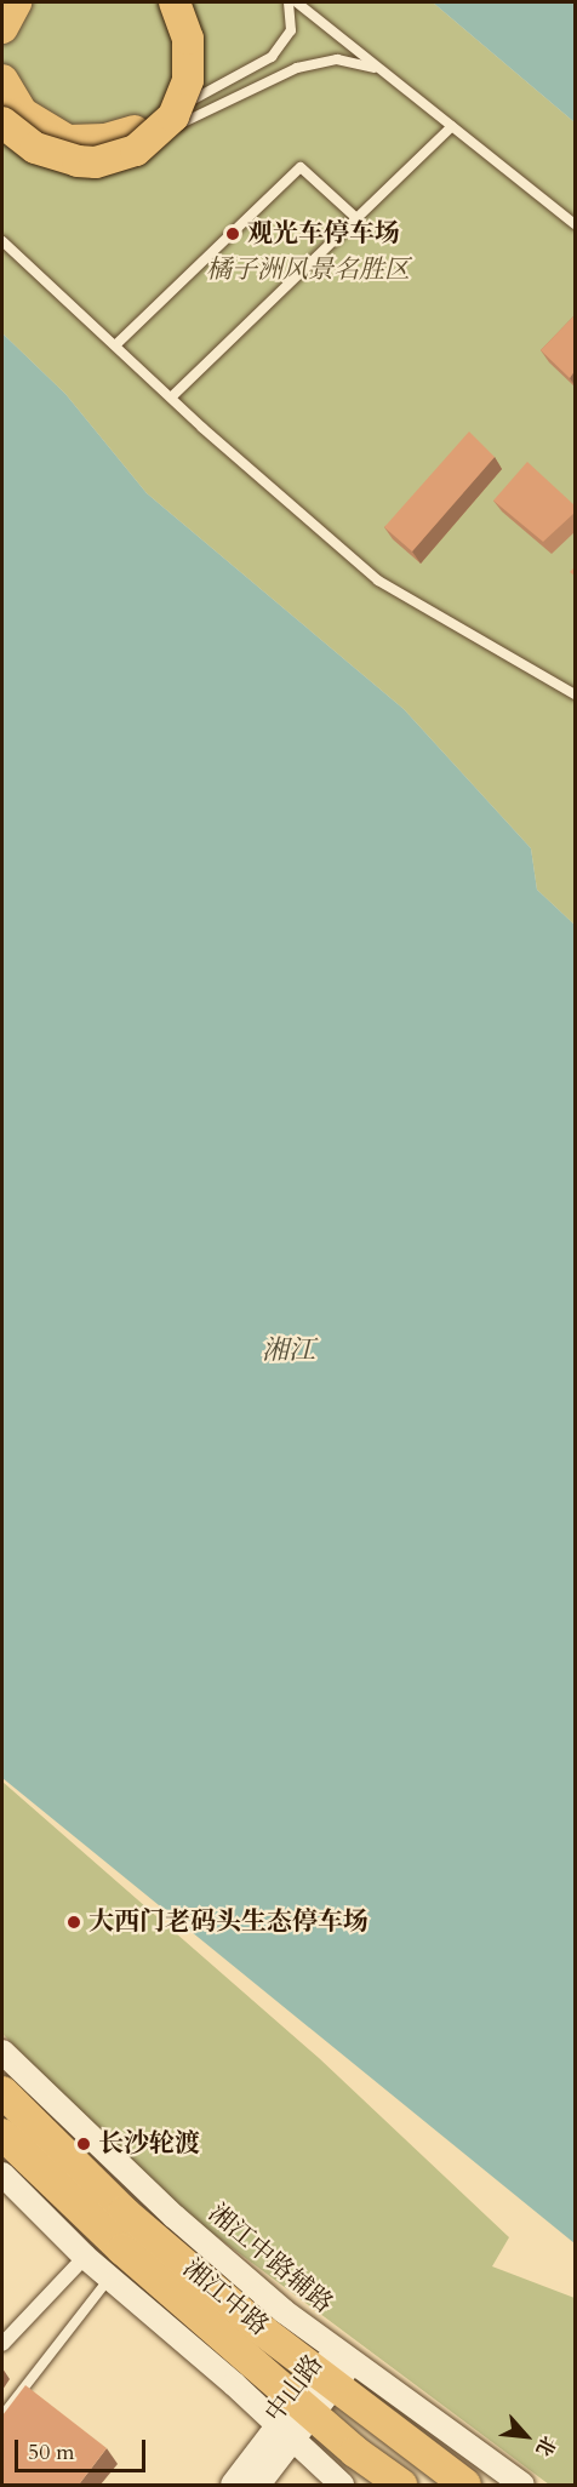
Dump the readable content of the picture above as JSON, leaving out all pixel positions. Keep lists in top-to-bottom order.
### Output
{
  "streets": {
    "main road": ["湘江中路"],
    "street": ["湘江中路辅路", "中山路"]
  },
  "crossings": [
    ["湘江中路辅路", "湘江中路"],
    ["湘江中路辅路", "中山路"],
    ["湘江中路", "中山路"]
  ],
  "water": ["湘江"],
  "parks": ["橘子洲风景名胜区"],
  "places": ["观光车停车场", "大西门老码头生态停车场", "长沙轮渡"],
  "scale_bar": "50 m",
  "north": "bottom right"
}
